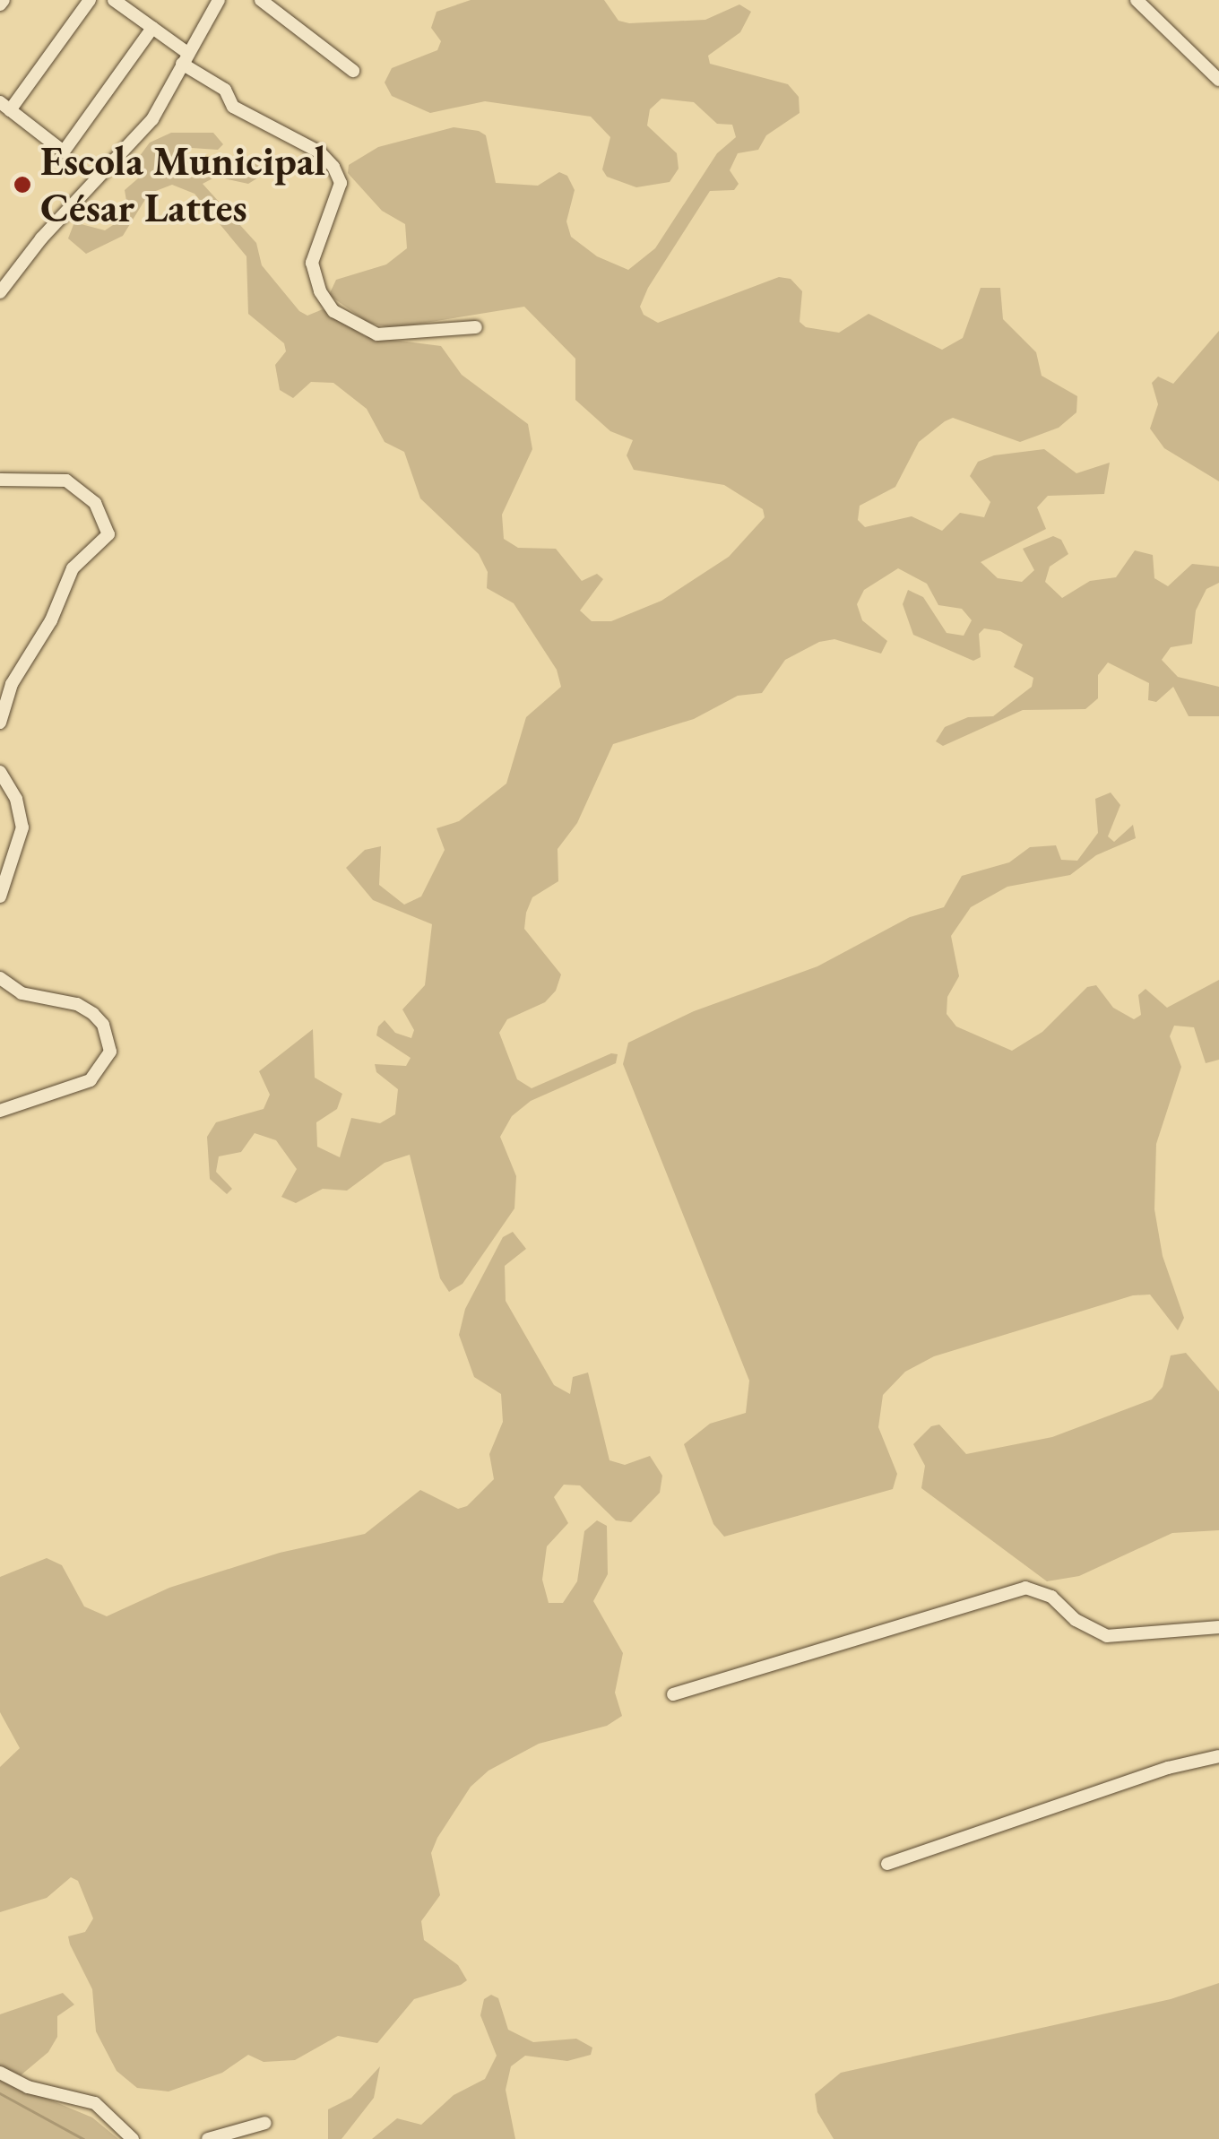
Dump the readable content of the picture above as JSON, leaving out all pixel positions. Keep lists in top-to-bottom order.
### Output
{
  "places": ["Escola Municipal César Lattes"]
}
